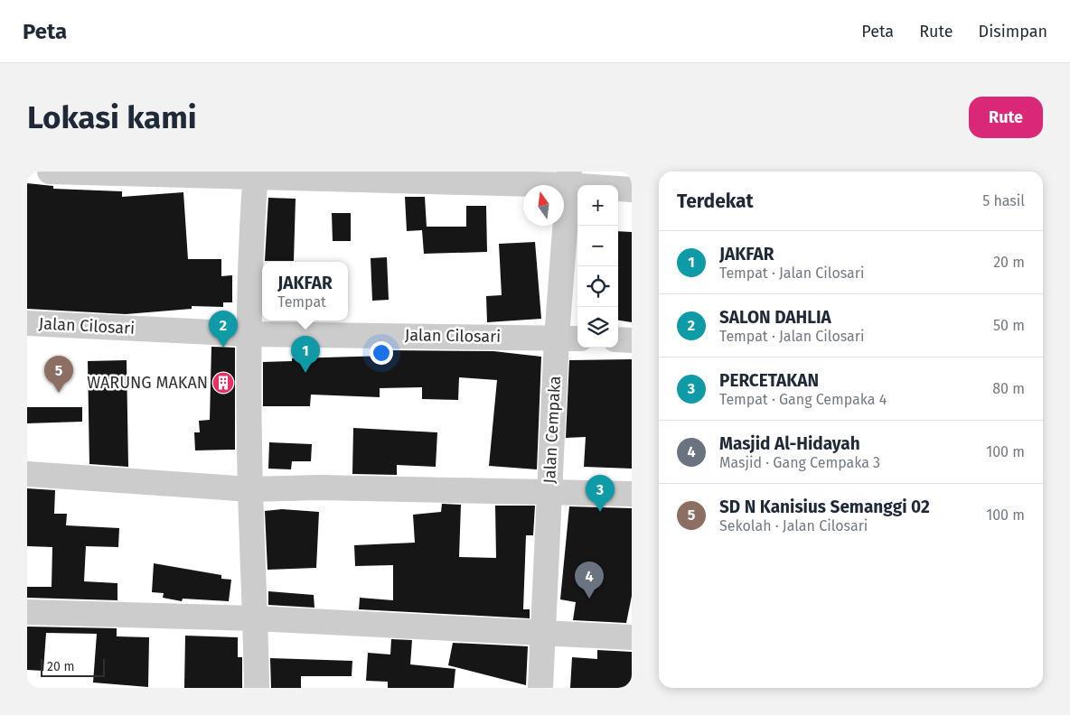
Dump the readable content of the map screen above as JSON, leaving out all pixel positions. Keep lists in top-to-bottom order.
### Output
{
  "streets": {
    "street": ["Jalan Cilosari", "Jalan Cempaka"]
  },
  "crossings": [
    ["Jalan Cilosari", "Jalan Cempaka"]
  ],
  "places": {
    "building": ["WARUNG MAKAN"]
  },
  "scale_bar": "20 m",
  "north": "top",
  "page": {
    "header": "Peta",
    "nav": ["Peta", "Rute", "Disimpan"],
    "buttons": "Rute",
    "title": "Lokasi kami",
    "heading": ["Terdekat", "5 hasil"],
    "map_buttons": ["+", "−"],
    "list": [
      {
        "mark": "1",
        "name": "JAKFAR",
        "note": "Tempat · Jalan Cilosari",
        "value": "20 m"
      },
      {
        "mark": "2",
        "name": "SALON DAHLIA",
        "note": "Tempat · Jalan Cilosari",
        "value": "50 m"
      },
      {
        "mark": "3",
        "name": "PERCETAKAN",
        "note": "Tempat · Gang Cempaka 4",
        "value": "80 m"
      },
      {
        "mark": "4",
        "name": "Masjid Al-Hidayah",
        "note": "Masjid · Gang Cempaka 3",
        "value": "100 m"
      },
      {
        "mark": "5",
        "name": "SD N Kanisius Semanggi 02",
        "note": "Sekolah · Jalan Cilosari",
        "value": "100 m"
      }
    ],
    "popup": ["JAKFAR", "Tempat"],
    "pins": [
      "2",
      "1",
      "5",
      "3",
      "4"
    ],
    "scale": "20 m"
  }
}
